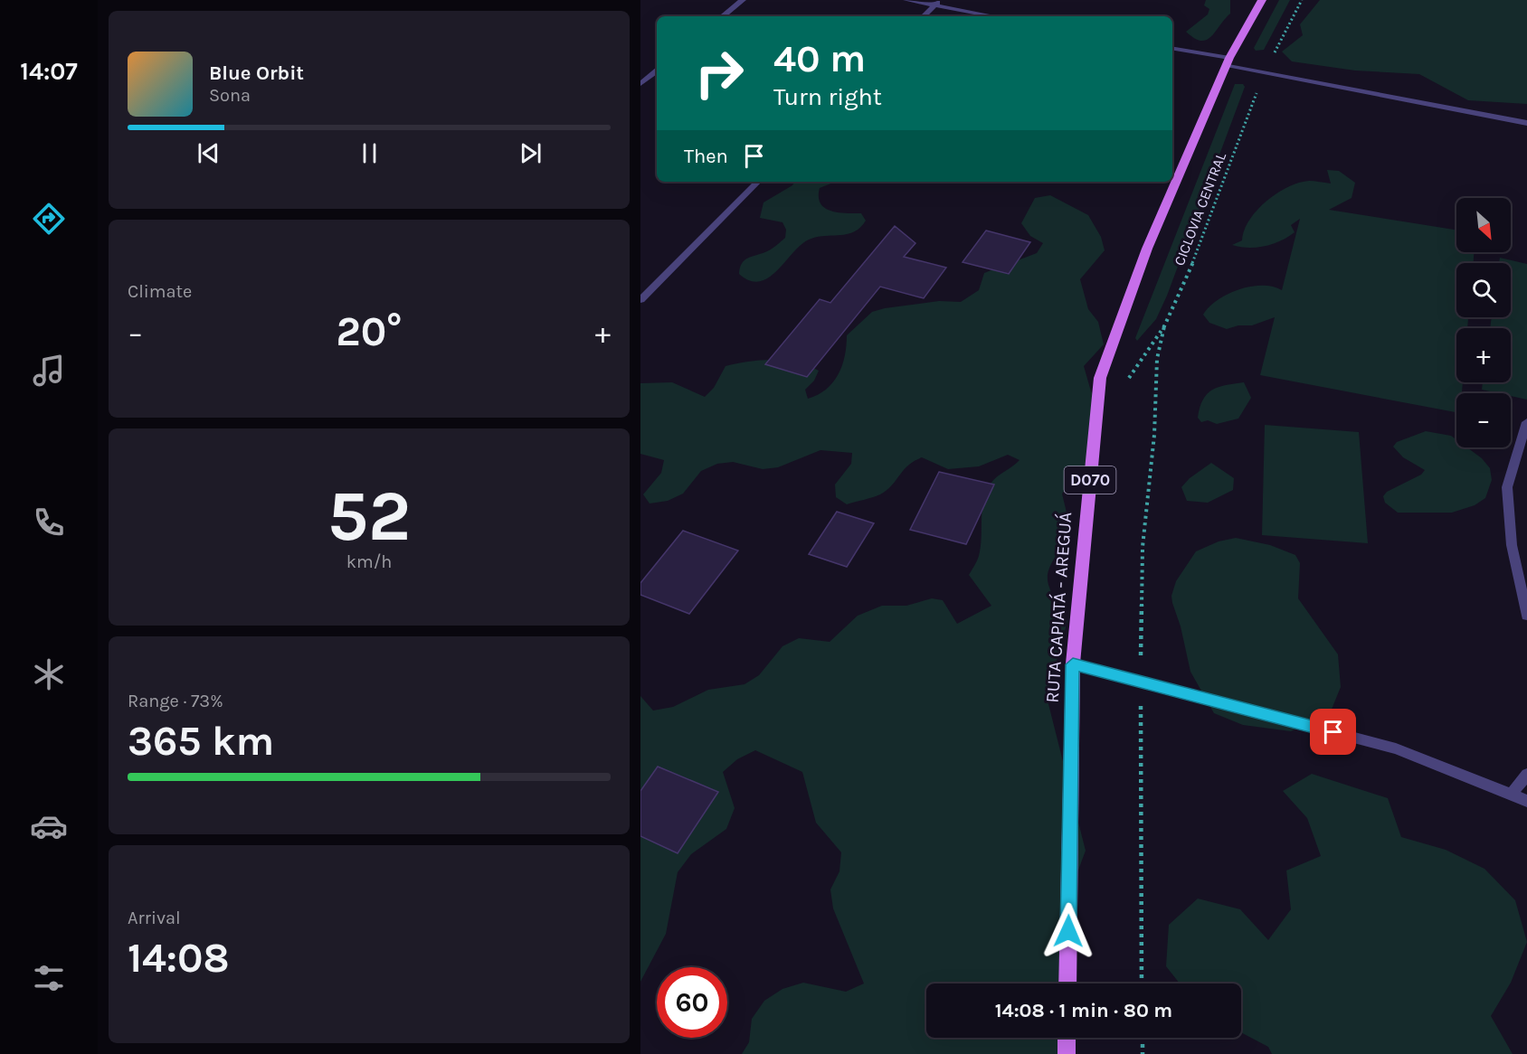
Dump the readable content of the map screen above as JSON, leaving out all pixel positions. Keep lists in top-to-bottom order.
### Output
{
  "streets": {
    "main road": ["D070", "RUTA CAPIATÁ - AREGUÁ"],
    "path": ["CICLOVIA CENTRAL"]
  },
  "crossings": [
    ["CICLOVIA CENTRAL", "RUTA CAPIATÁ - AREGUÁ"]
  ],
  "north": "bottom right",
  "page": {
    "tabs": "14:07",
    "turn": ["40 m", "Turn right"],
    "song": ["Blue Orbit", "Sona"],
    "then": "Then",
    "map_buttons": ["+", "−"],
    "tile": [
      "Climate",
      ["52", "km/h"],
      ["Range · 73%", "365 km"],
      ["Arrival", "14:08"]
    ],
    "heat": ["−", "20°", "+"],
    "limit": "60",
    "trip": "14:08 · 1 min · 80 m"
  }
}
